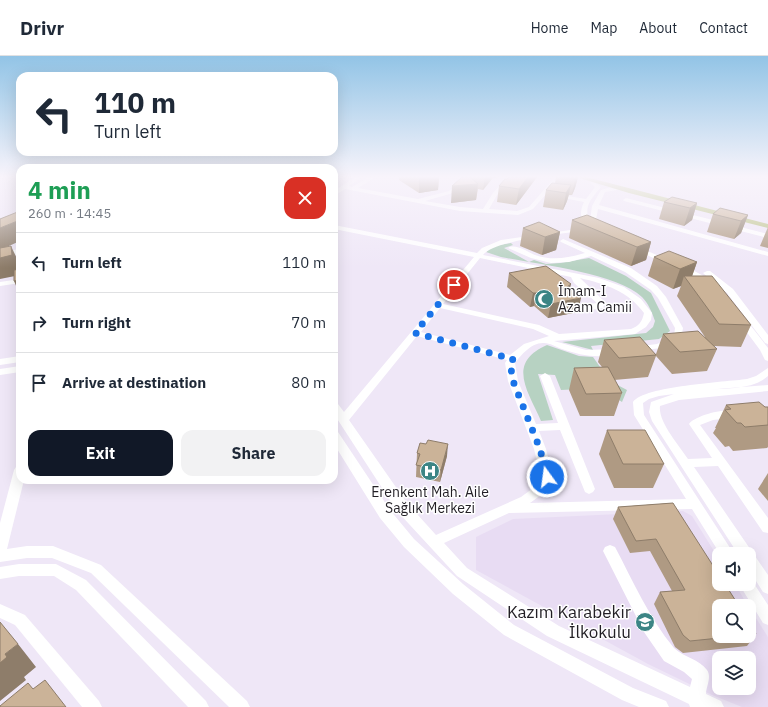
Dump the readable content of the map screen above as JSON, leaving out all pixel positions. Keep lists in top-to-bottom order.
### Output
{
  "places": {
    "mosque": ["İmam-I Azam Camii"],
    "hospital": ["Erenkent Mah. Aile Sağlık Merkezi"],
    "school or university": ["Kazım Karabekir İlkokulu"]
  },
  "page": {
    "header": "Drivr",
    "nav": [
      "Home",
      "Map",
      "About",
      "Contact"
    ],
    "turn": ["110 m", "Turn left"],
    "heading": ["4 min", "260 m · 14:45"],
    "list": [
      {
        "name": "Turn left",
        "value": "110 m"
      },
      {
        "name": "Turn right",
        "value": "70 m"
      },
      {
        "name": "Arrive at destination",
        "value": "80 m"
      }
    ],
    "buttons": ["Exit", "Share"]
  }
}
